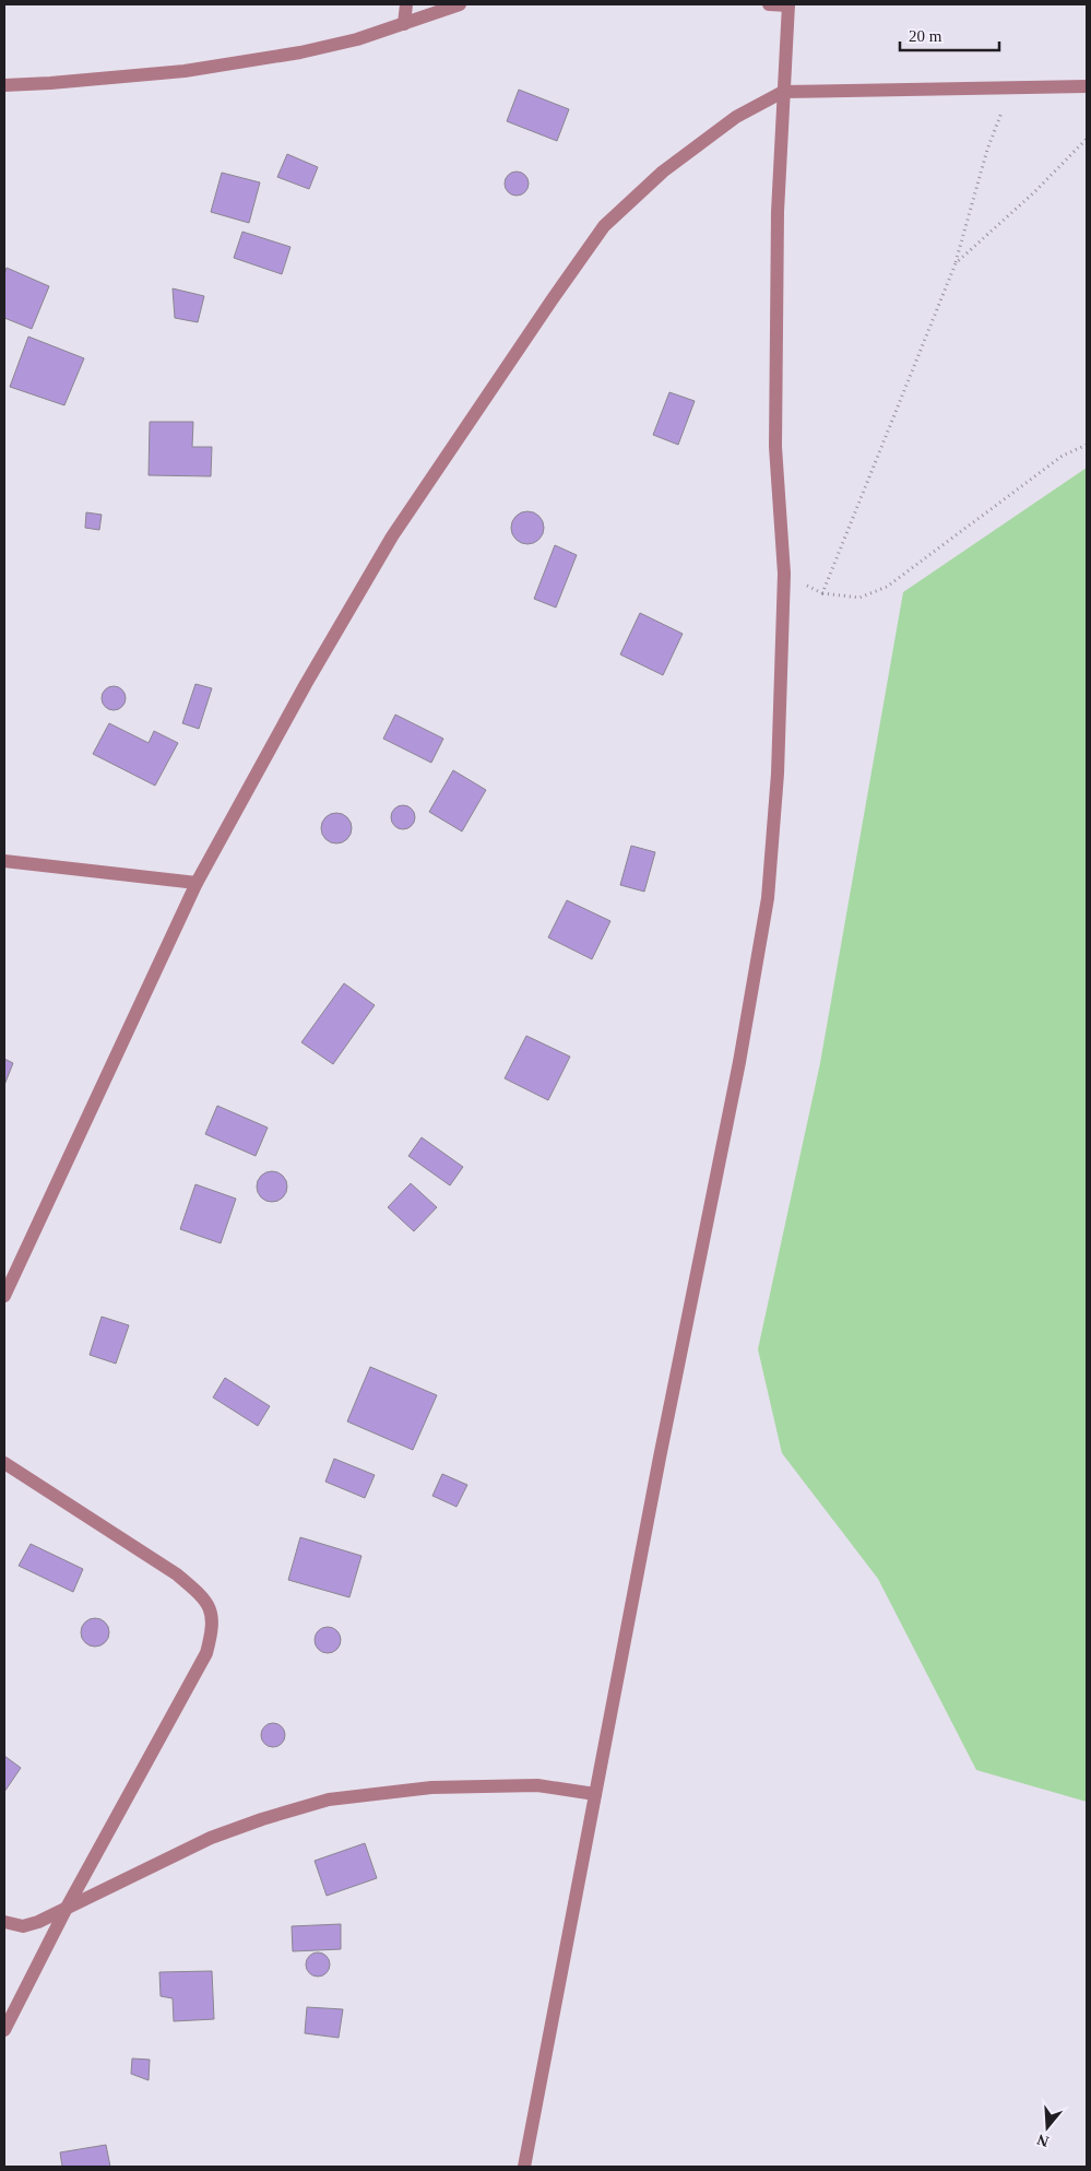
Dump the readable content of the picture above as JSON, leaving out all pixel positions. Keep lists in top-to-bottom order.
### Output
{
  "scale_bar": "20 m",
  "north": "bottom"
}
